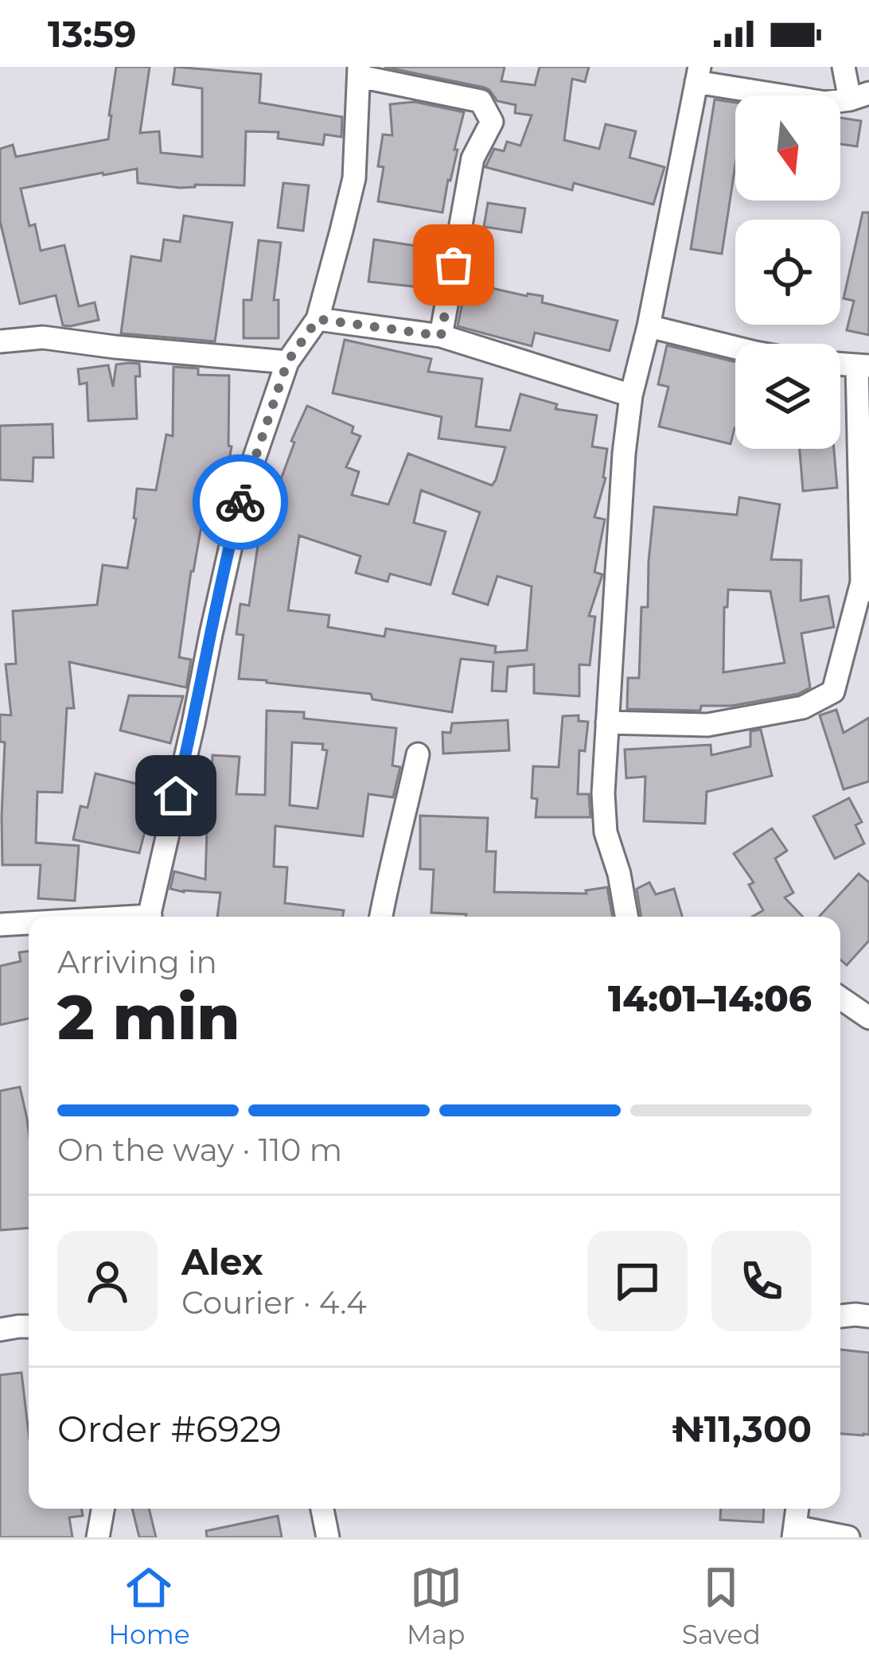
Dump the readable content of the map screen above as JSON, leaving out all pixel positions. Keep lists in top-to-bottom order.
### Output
{
  "north": "bottom",
  "page": {
    "status": "13:59",
    "heading": ["2 min", "Arriving in", "14:01–14:06"],
    "panel": [
      "Alex",
      "Courier · 4.4",
      "Order #6929",
      "₦11,300"
    ],
    "bar": "On the way · 110 m",
    "tabs": ["Home", "Map", "Saved"]
  }
}
